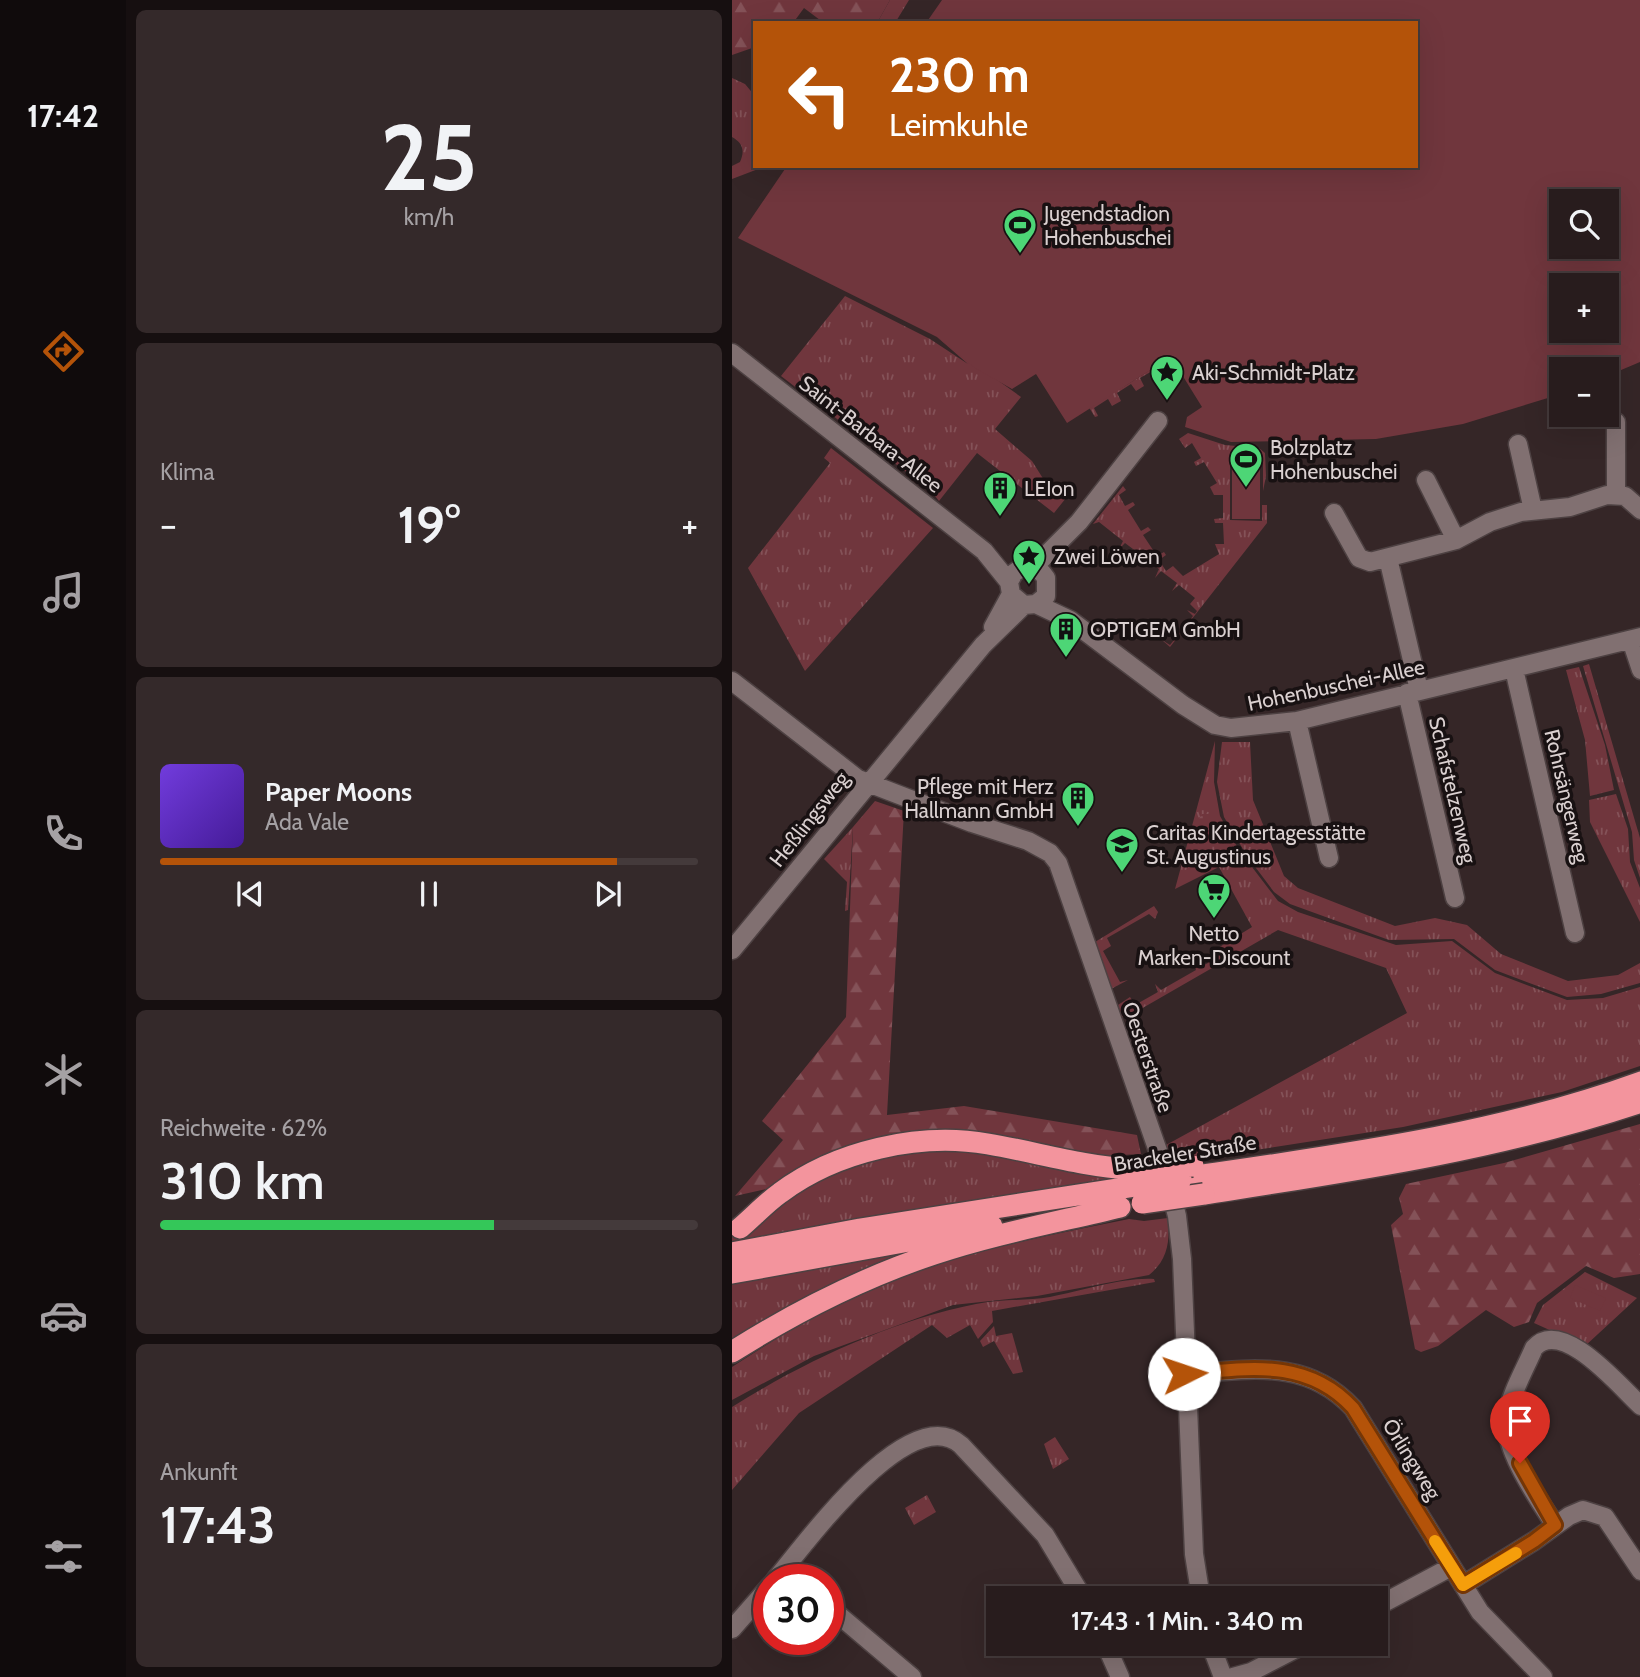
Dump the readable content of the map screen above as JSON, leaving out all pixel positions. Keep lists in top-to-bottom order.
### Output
{
  "streets": {
    "highway": ["Brackeler Straße"],
    "street": [
      "Saint-Barbara-Allee",
      "Hohenbuschei-Allee",
      "Schafstelzenweg",
      "Rohrsängerweg",
      "Heßlingsweg",
      "Oesterstraße",
      "Örlingweg"
    ]
  },
  "crossings": [
    ["Saint-Barbara-Allee", "Hohenbuschei-Allee"],
    ["Hohenbuschei-Allee", "Schafstelzenweg"],
    ["Hohenbuschei-Allee", "Rohrsängerweg"],
    ["Heßlingsweg", "Oesterstraße"],
    ["Oesterstraße", "Örlingweg"]
  ],
  "places": {
    "sports": ["Jugendstadion Hohenbuschei", "Bolzplatz Hohenbuschei"],
    "place": ["Aki-Schmidt-Platz", "Zwei Löwen"],
    "building": ["LEIon", "OPTIGEM GmbH", "Pflege mit Herz Hallmann GmbH"],
    "school or university": ["Caritas Kindertagesstätte St. Augustinus"],
    "supermarket": ["Netto Marken-Discount"]
  },
  "page": {
    "tabs": "17:42",
    "tile": [
      ["25", "km/h"],
      "Klima",
      ["Reichweite · 62%", "310 km"],
      ["Ankunft", "17:43"]
    ],
    "turn": ["230 m", "Leimkuhle"],
    "map_buttons": ["+", "−"],
    "heat": ["−", "19°", "+"],
    "song": ["Paper Moons", "Ada Vale"],
    "limit": "30",
    "trip": "17:43 · 1 Min. · 340 m"
  }
}
